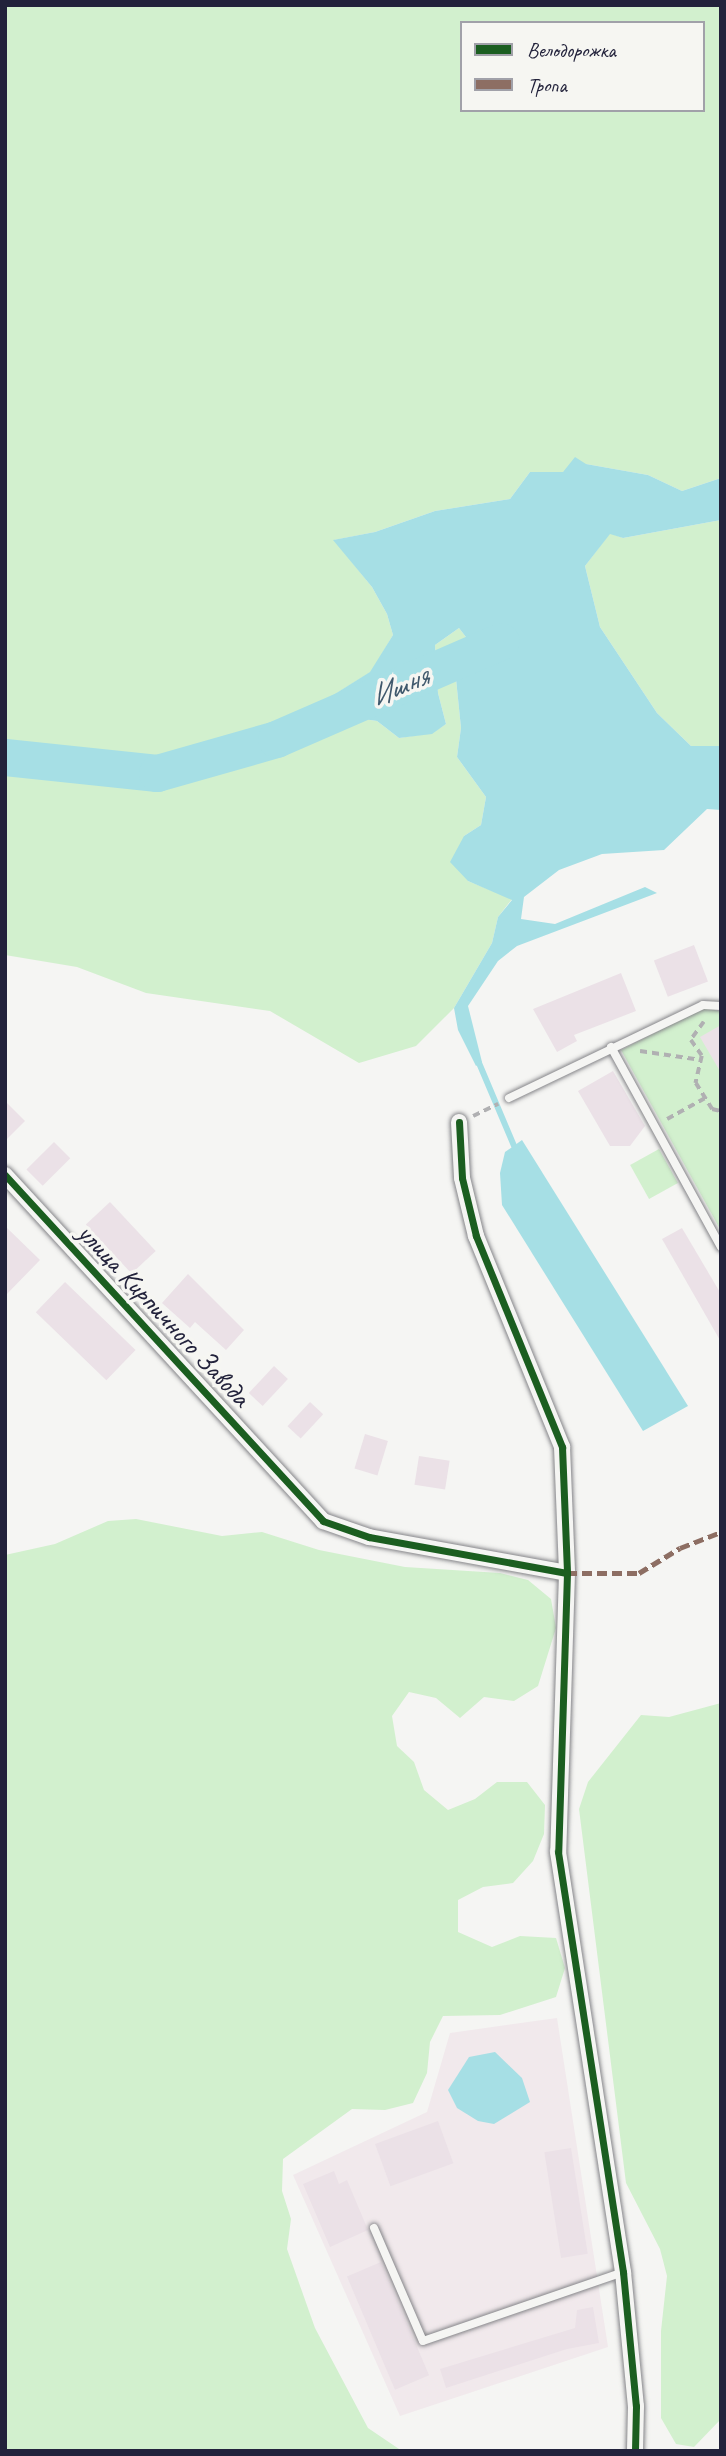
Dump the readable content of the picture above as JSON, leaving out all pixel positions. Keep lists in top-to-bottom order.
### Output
{
  "streets": {
    "street": ["улица Кирпичного Завода"]
  },
  "water": ["Ишня"],
  "legend": ["Велодорожка", "Тропа"]
}
